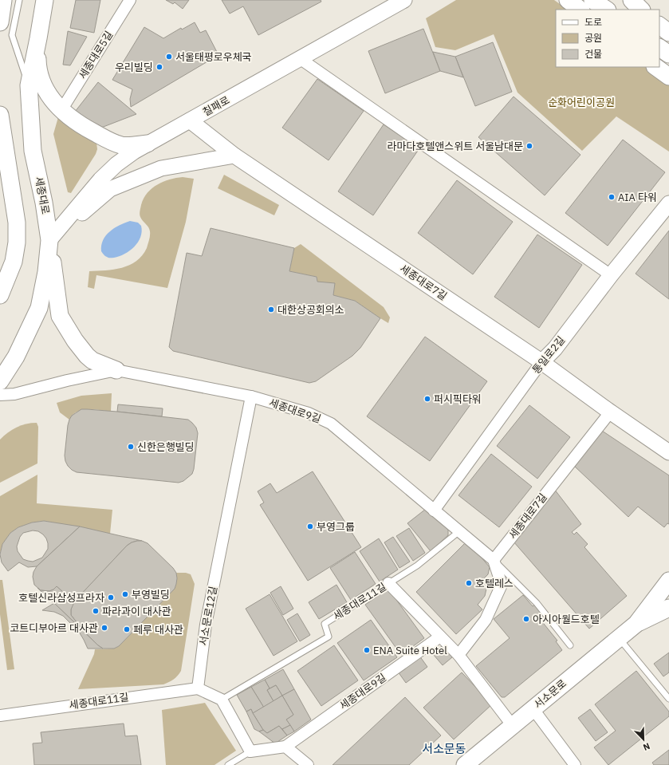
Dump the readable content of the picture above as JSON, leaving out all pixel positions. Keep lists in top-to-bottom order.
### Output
{
  "streets": {
    "main road": ["세종대로", "서소문로"],
    "street": [
      "세종대로5길",
      "칠패로",
      "세종대로7길",
      "통일로2길",
      "세종대로9길",
      "세종대로11길",
      "서소문로12길"
    ]
  },
  "crossings": [
    ["칠패로", "세종대로"],
    ["칠패로", "세종대로7길"],
    ["세종대로7길", "통일로2길"],
    ["세종대로7길", "세종대로9길"],
    ["통일로2길", "세종대로9길"],
    ["세종대로9길", "세종대로11길"],
    ["세종대로9길", "서소문로12길"],
    ["세종대로11길", "서소문로12길"]
  ],
  "districts": ["서소문동"],
  "parks": ["순화어린이공원"],
  "places": [
    "서울태평로우체국",
    "우리빌딩",
    "라마다호텔앤스위트 서울남대문",
    "AIA 타워",
    "대한상공회의소",
    "퍼시픽타워",
    "신한은행빌딩",
    "부영그룹",
    "호텔레스",
    "부영빌딩",
    "호텔신라삼성프라자",
    "파라과이 대사관",
    "아시아월드호텔",
    "코트디부아르 대사관",
    "페루 대사관",
    "ENA Suite Hotel"
  ],
  "legend": ["도로", "공원", "건물"],
  "north": "bottom right"
}
